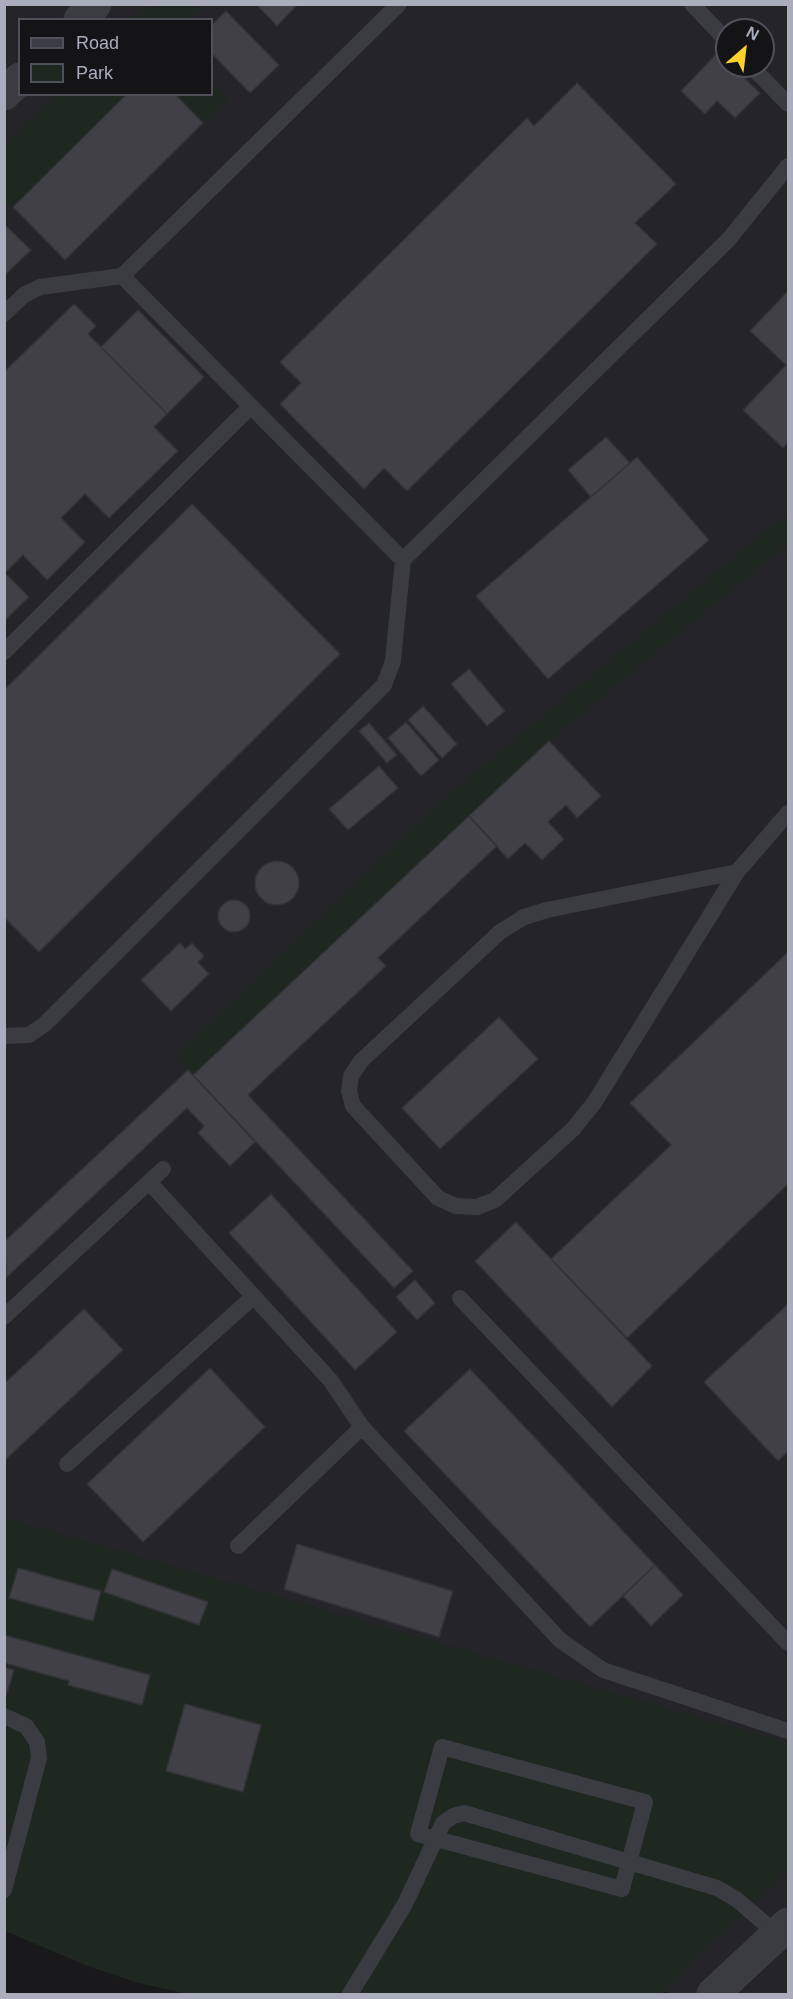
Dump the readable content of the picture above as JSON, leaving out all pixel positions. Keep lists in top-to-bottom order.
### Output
{
  "legend": ["Road", "Park"],
  "north": "top right"
}
